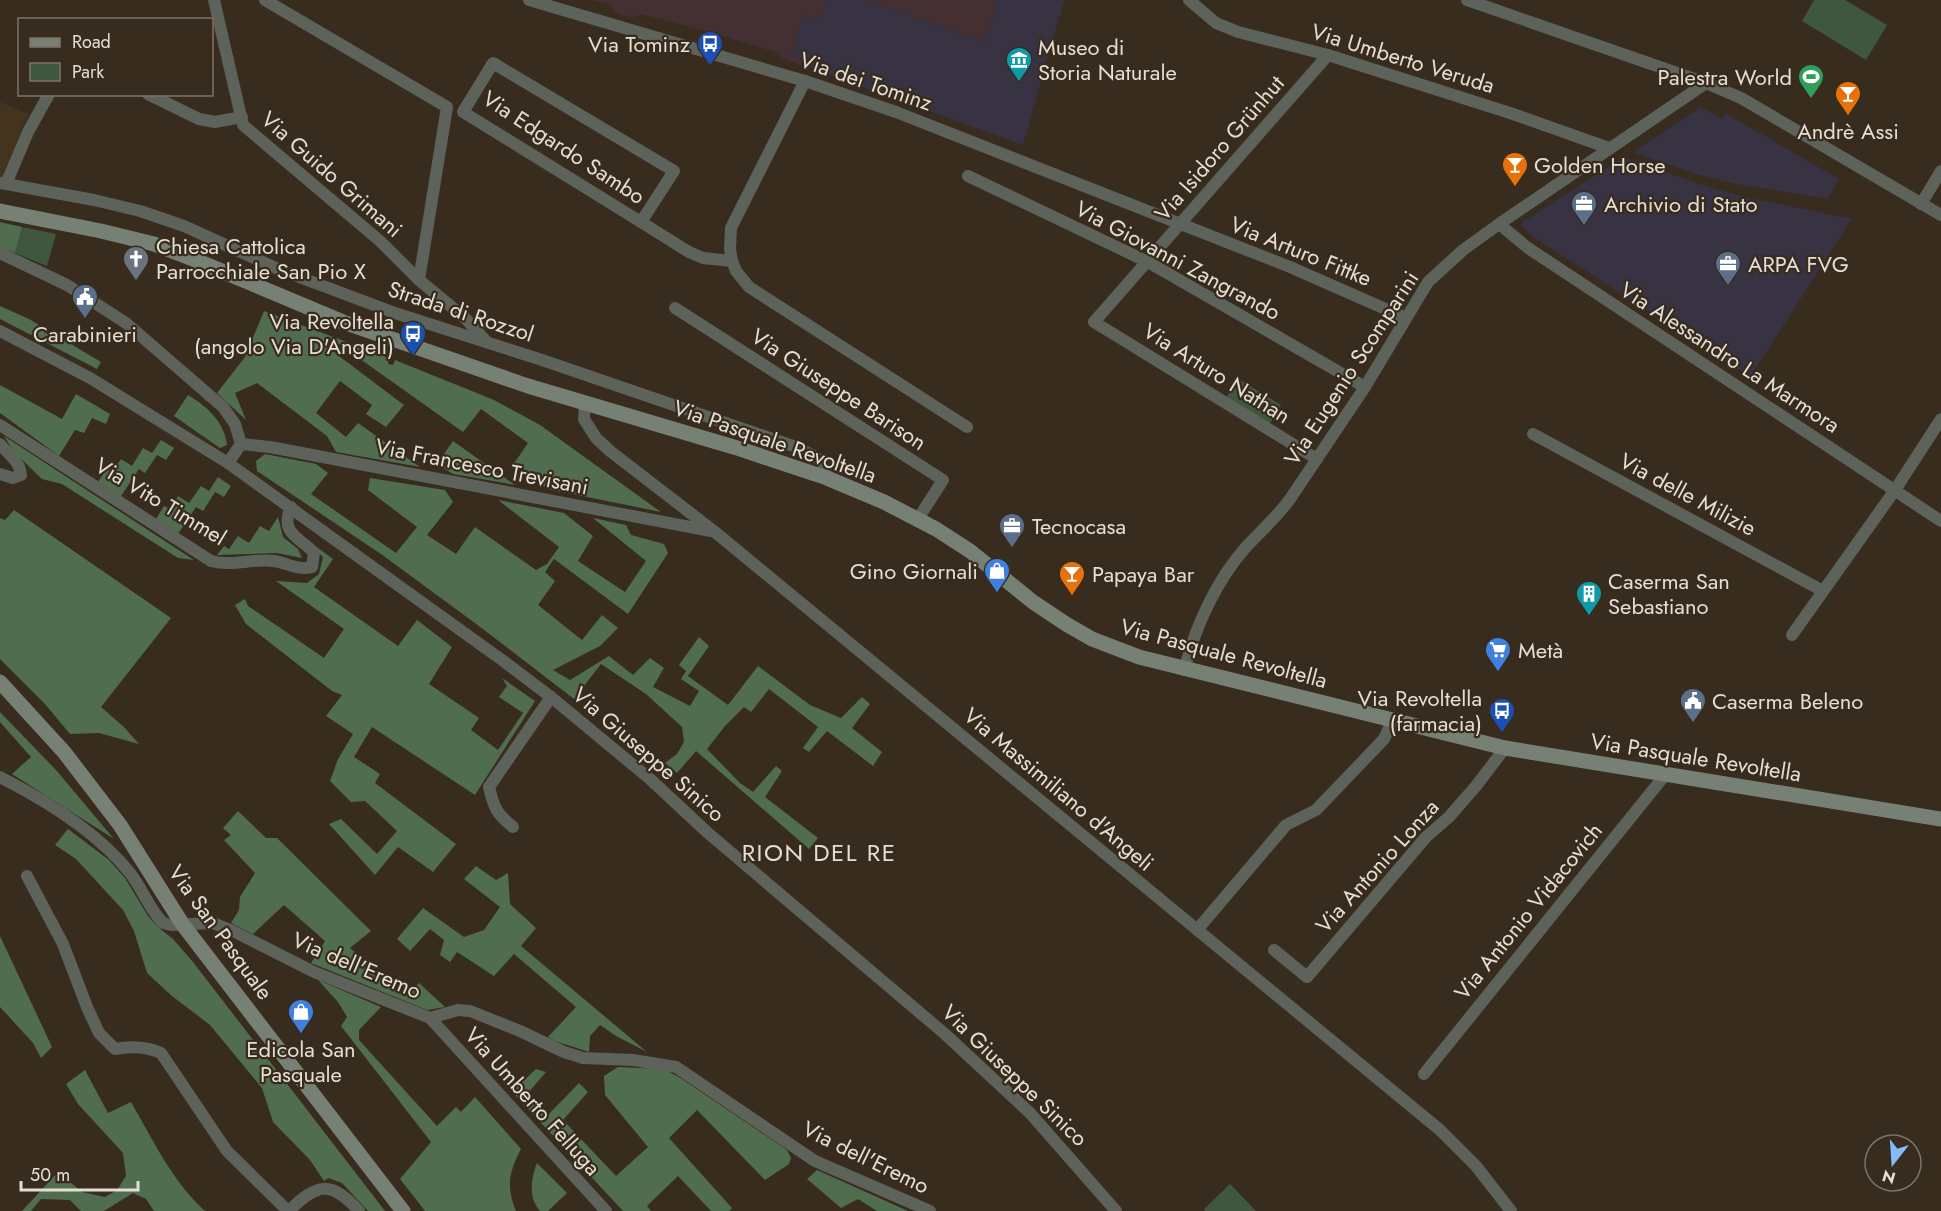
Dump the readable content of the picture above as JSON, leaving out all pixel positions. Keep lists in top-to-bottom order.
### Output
{
  "streets": {
    "main road": ["Via Pasquale Revoltella", "Via San Pasquale"],
    "street": [
      "Via Umberto Veruda",
      "Via dei Tominz",
      "Via Edgardo Sambo",
      "Via Isidoro Grünhut",
      "Via Guido Grimani",
      "Via Arturo Fittke",
      "Via Giovanni Zangrando",
      "Strada di Rozzol",
      "Via Alessandro La Marmora",
      "Via Eugenio Scomparini",
      "Via Arturo Nathan",
      "Via Giuseppe Barison",
      "Via Francesco Trevisani",
      "Via delle Milizie",
      "Via Vito Timmel",
      "Via Giuseppe Sinico",
      "Via Massimiliano d'Angeli",
      "Via Antonio Lonza",
      "Via Antonio Vidacovich",
      "Via dell'Eremo",
      "Via Umberto Felluga"
    ]
  },
  "crossings": [
    ["Via Umberto Veruda", "Via Isidoro Grünhut"],
    ["Via Umberto Veruda", "Via Eugenio Scomparini"],
    ["Via dei Tominz", "Via Isidoro Grünhut"],
    ["Via dei Tominz", "Via Arturo Fittke"],
    ["Via Isidoro Grünhut", "Via Arturo Fittke"],
    ["Via Isidoro Grünhut", "Via Giovanni Zangrando"],
    ["Via Isidoro Grünhut", "Via Arturo Nathan"],
    ["Via Guido Grimani", "Strada di Rozzol"],
    ["Via Arturo Fittke", "Via Eugenio Scomparini"],
    ["Via Giovanni Zangrando", "Via Eugenio Scomparini"],
    ["Strada di Rozzol", "Via Pasquale Revoltella"],
    ["Via Alessandro La Marmora", "Via Eugenio Scomparini"],
    ["Via Eugenio Scomparini", "Via Arturo Nathan"],
    ["Via Eugenio Scomparini", "Via Pasquale Revoltella"],
    ["Via Giuseppe Barison", "Via Pasquale Revoltella"],
    ["Via Pasquale Revoltella", "Via Massimiliano d'Angeli"],
    ["Via Pasquale Revoltella", "Via Antonio Lonza"],
    ["Via Pasquale Revoltella", "Via Antonio Vidacovich"],
    ["Via Francesco Trevisani", "Via Massimiliano d'Angeli"],
    ["Via Vito Timmel", "Via Giuseppe Sinico"],
    ["Via San Pasquale", "Via dell'Eremo"],
    ["Via dell'Eremo", "Via Umberto Felluga"]
  ],
  "districts": ["RION DEL RE"],
  "places": {
    "bus stop": ["Via Tominz", "Via Revoltella (angolo Via D'Angeli)", "Via Revoltella (farmacia)"],
    "museum": ["Museo di Storia Naturale"],
    "sports": ["Palestra World"],
    "bar": ["Andrè Assi", "Golden Horse", "Papaya Bar"],
    "office": ["Archivio di Stato", "ARPA FVG", "Tecnocasa"],
    "church": ["Chiesa Cattolica Parrocchiale San Pio X"],
    "public building": ["Carabinieri", "Caserma Beleno"],
    "shop": ["Gino Giornali", "Edicola San Pasquale"],
    "building": ["Caserma San Sebastiano"],
    "supermarket": ["Metà"]
  },
  "legend": ["Road", "Park"],
  "scale_bar": "50 m",
  "north": "bottom"
}
